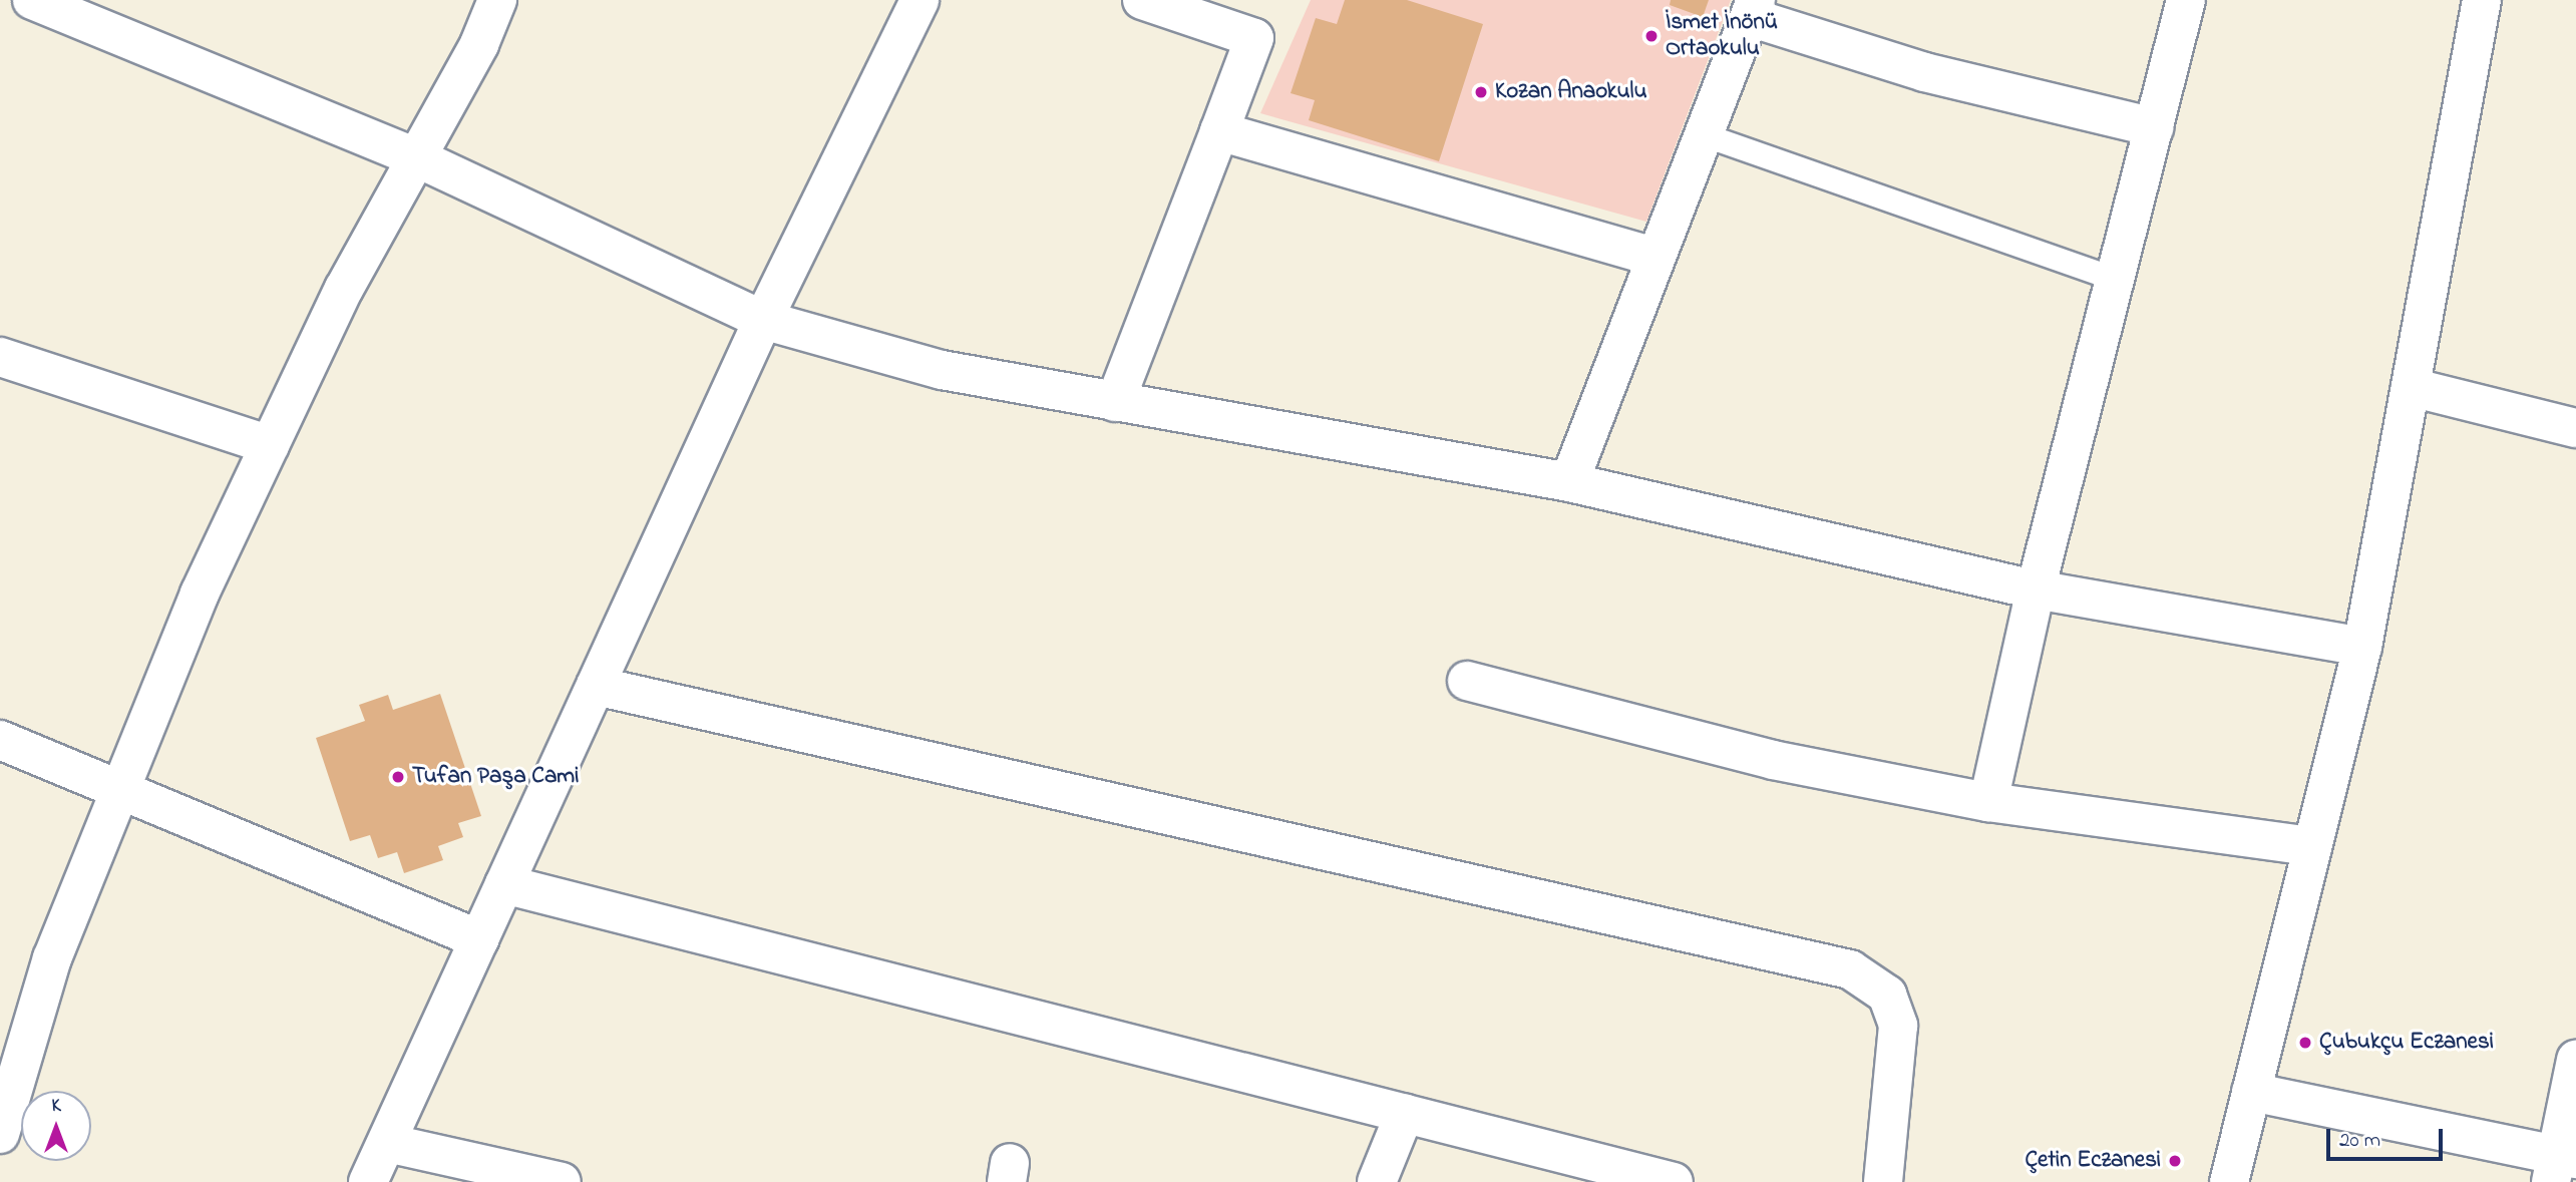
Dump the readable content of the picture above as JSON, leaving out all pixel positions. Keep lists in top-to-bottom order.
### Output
{
  "places": [
    "İsmet İnönü Ortaokulu",
    "Kozan Anaokulu",
    "Tufan Paşa Cami",
    "Çubukçu Eczanesi",
    "Çetin Eczanesi"
  ],
  "scale_bar": "20 m",
  "north": "top"
}
